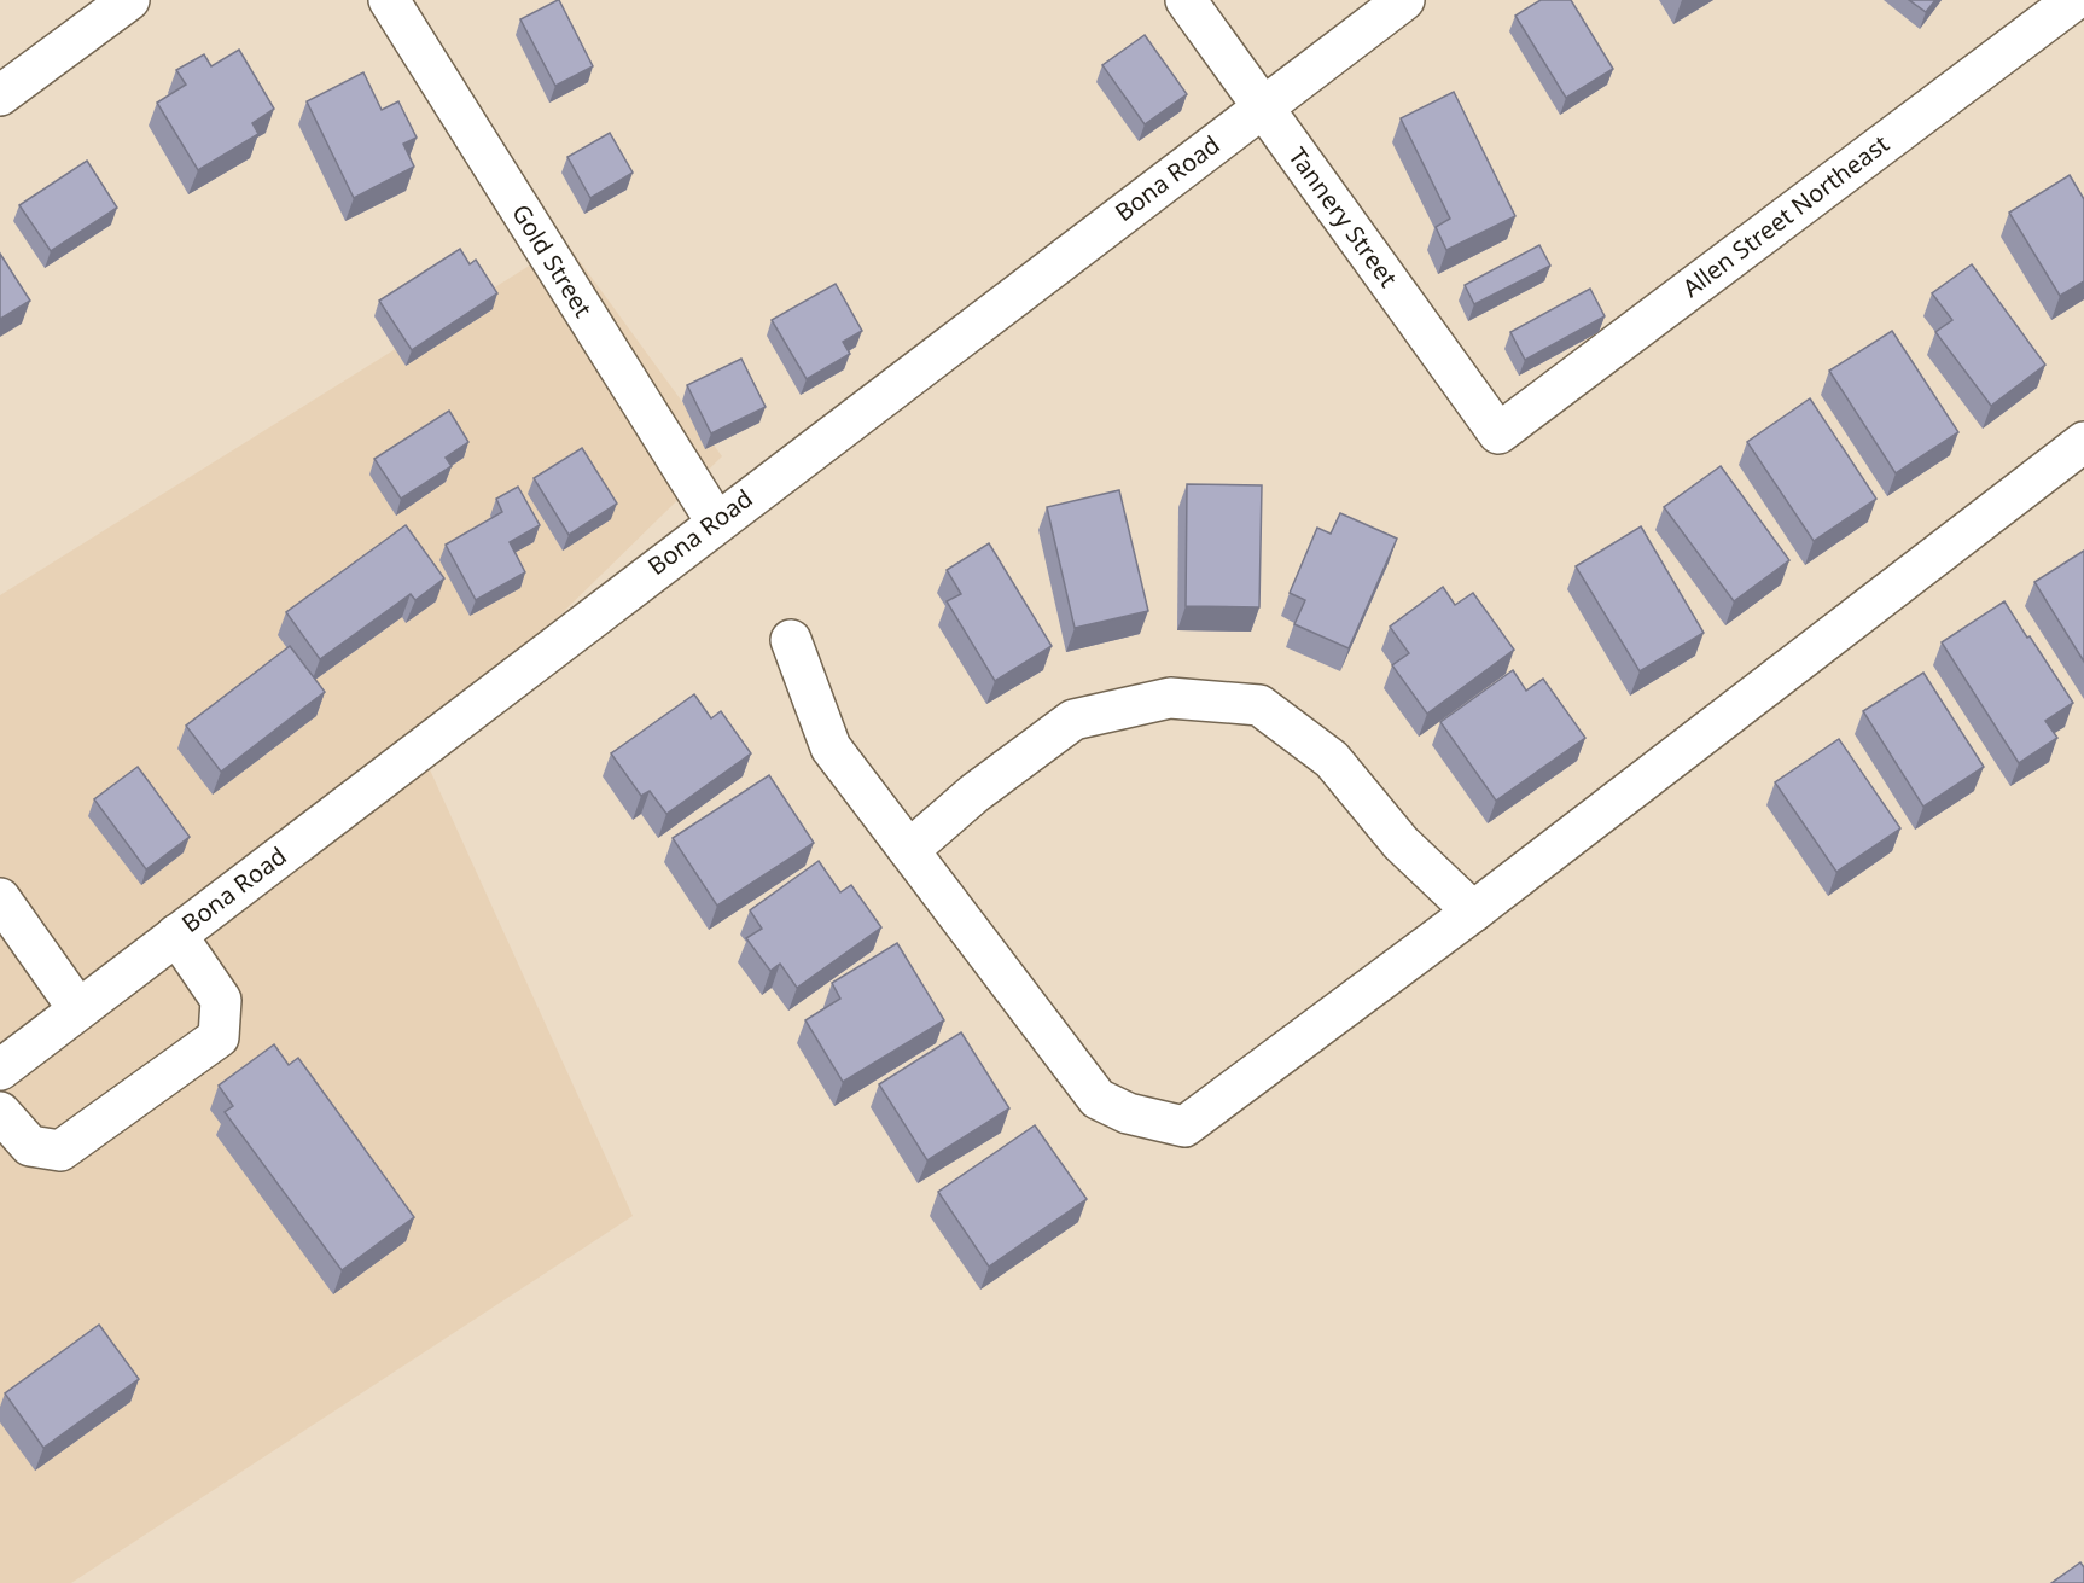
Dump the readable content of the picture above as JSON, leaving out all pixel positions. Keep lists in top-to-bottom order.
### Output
{
  "streets": {
    "street": [
      "Bona Road",
      "Allen Street Northeast",
      "Tannery Street",
      "Gold Street"
    ]
  },
  "crossings": [
    ["Bona Road", "Tannery Street"],
    ["Bona Road", "Gold Street"],
    ["Allen Street Northeast", "Tannery Street"]
  ]
}
